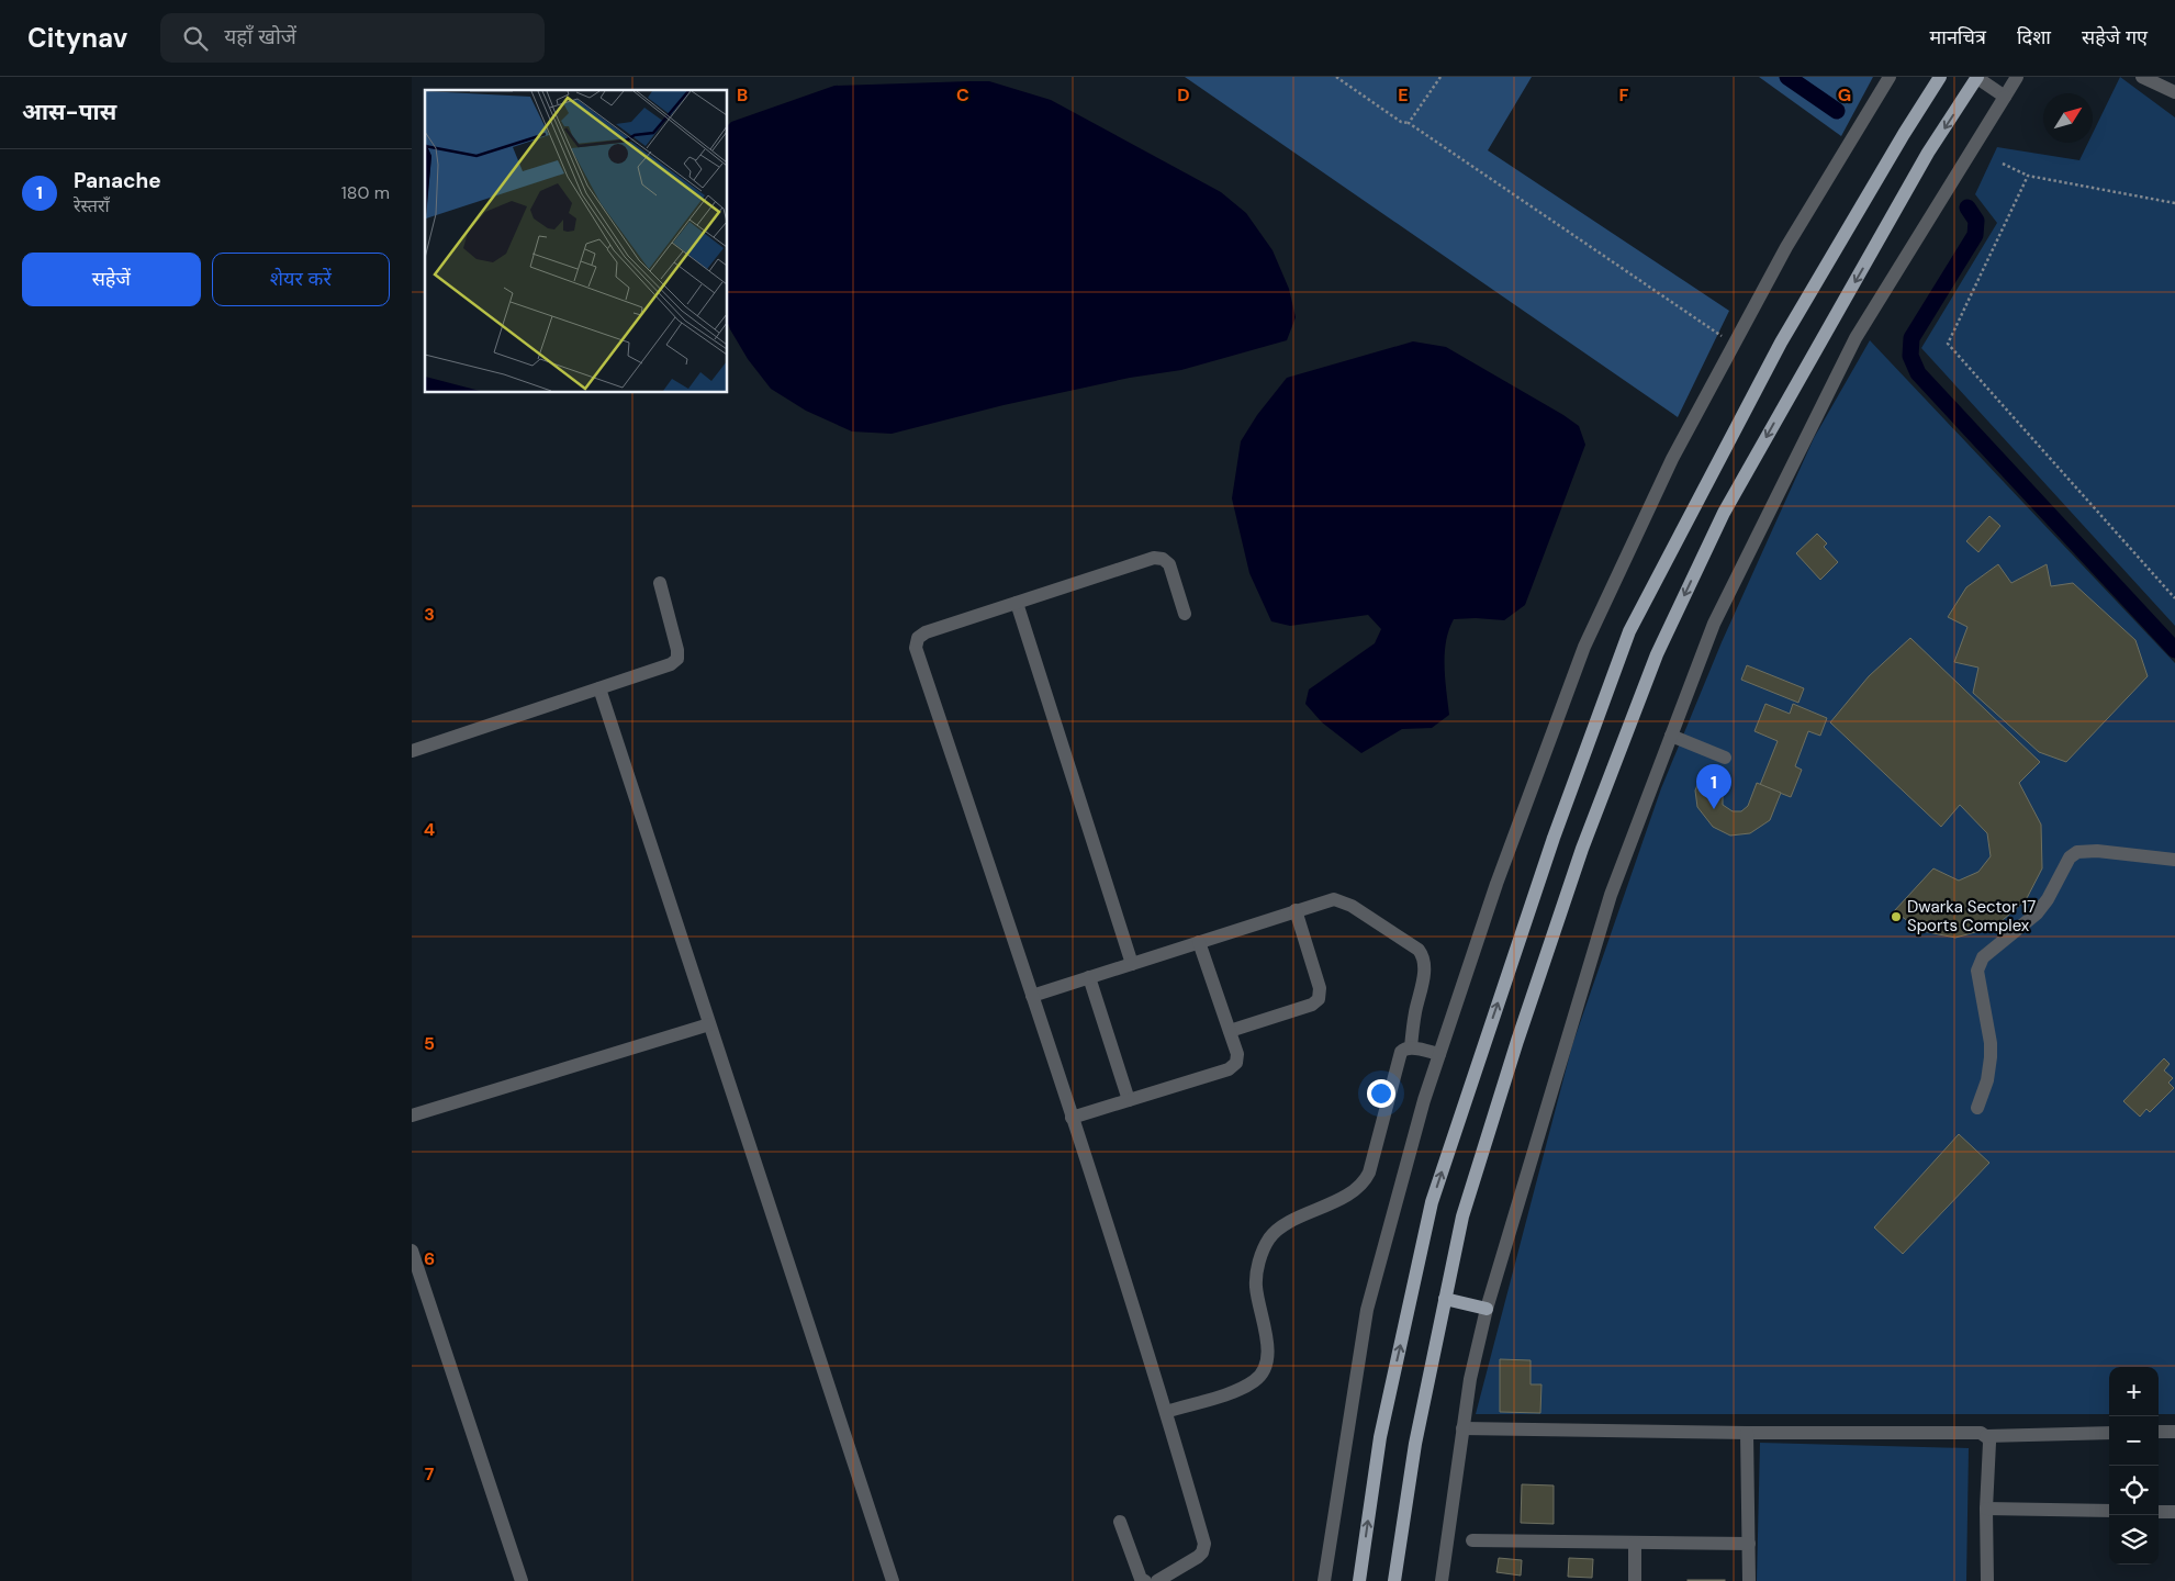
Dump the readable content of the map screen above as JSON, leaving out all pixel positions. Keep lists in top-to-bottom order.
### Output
{
  "places": ["Dwarka Sector 17 Sports Complex"],
  "north": "top right",
  "page": {
    "header": "Citynav",
    "search": "यहाँ खोजें",
    "nav": ["मानचित्र", "दिशा", "सहेजे गए"],
    "heading": "आस-पास",
    "list": [
      {
        "mark": "1",
        "name": "Panache",
        "note": "रेस्तराँ",
        "value": "180 m"
      }
    ],
    "buttons": ["सहेजें", "शेयर करें"],
    "pins": "1",
    "map_buttons": ["+", "−"]
  },
  "grid": {
    "columns": [
      "B",
      "C",
      "D",
      "E",
      "F",
      "G"
    ],
    "rows": [
      "3",
      "4",
      "5",
      "6",
      "7"
    ]
  }
}
